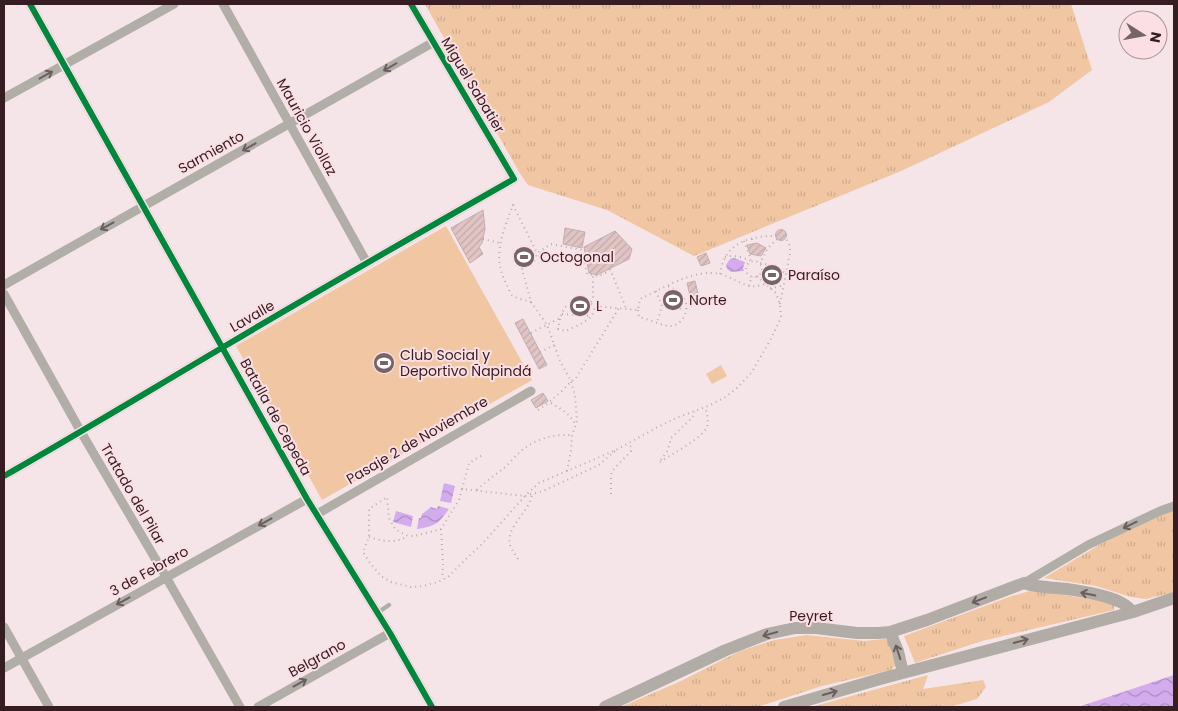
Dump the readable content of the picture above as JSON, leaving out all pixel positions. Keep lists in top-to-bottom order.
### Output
{
  "streets": {
    "street": [
      "Miguel Sabatier",
      "Mauricio Viollaz",
      "Sarmiento",
      "Lavalle",
      "Batalla de Cepeda",
      "Pasaje 2 de Noviembre",
      "Tratado del Pilar",
      "3 de Febrero",
      "Peyret",
      "Belgrano"
    ]
  },
  "crossings": [
    ["Miguel Sabatier", "Sarmiento"],
    ["Miguel Sabatier", "Lavalle"],
    ["Mauricio Viollaz", "Sarmiento"],
    ["Mauricio Viollaz", "Lavalle"],
    ["Sarmiento", "Batalla de Cepeda"],
    ["Lavalle", "Batalla de Cepeda"],
    ["Lavalle", "Tratado del Pilar"],
    ["Batalla de Cepeda", "Pasaje 2 de Noviembre"],
    ["Batalla de Cepeda", "3 de Febrero"],
    ["Batalla de Cepeda", "Belgrano"],
    ["Tratado del Pilar", "3 de Febrero"]
  ],
  "one_way": ["Sarmiento", "3 de Febrero", "Belgrano"],
  "places": {
    "sports": [
      "Octogonal",
      "Paraíso",
      "Norte",
      "L",
      "Club Social y Deportivo Ñapindá"
    ]
  },
  "north": "right"
}
